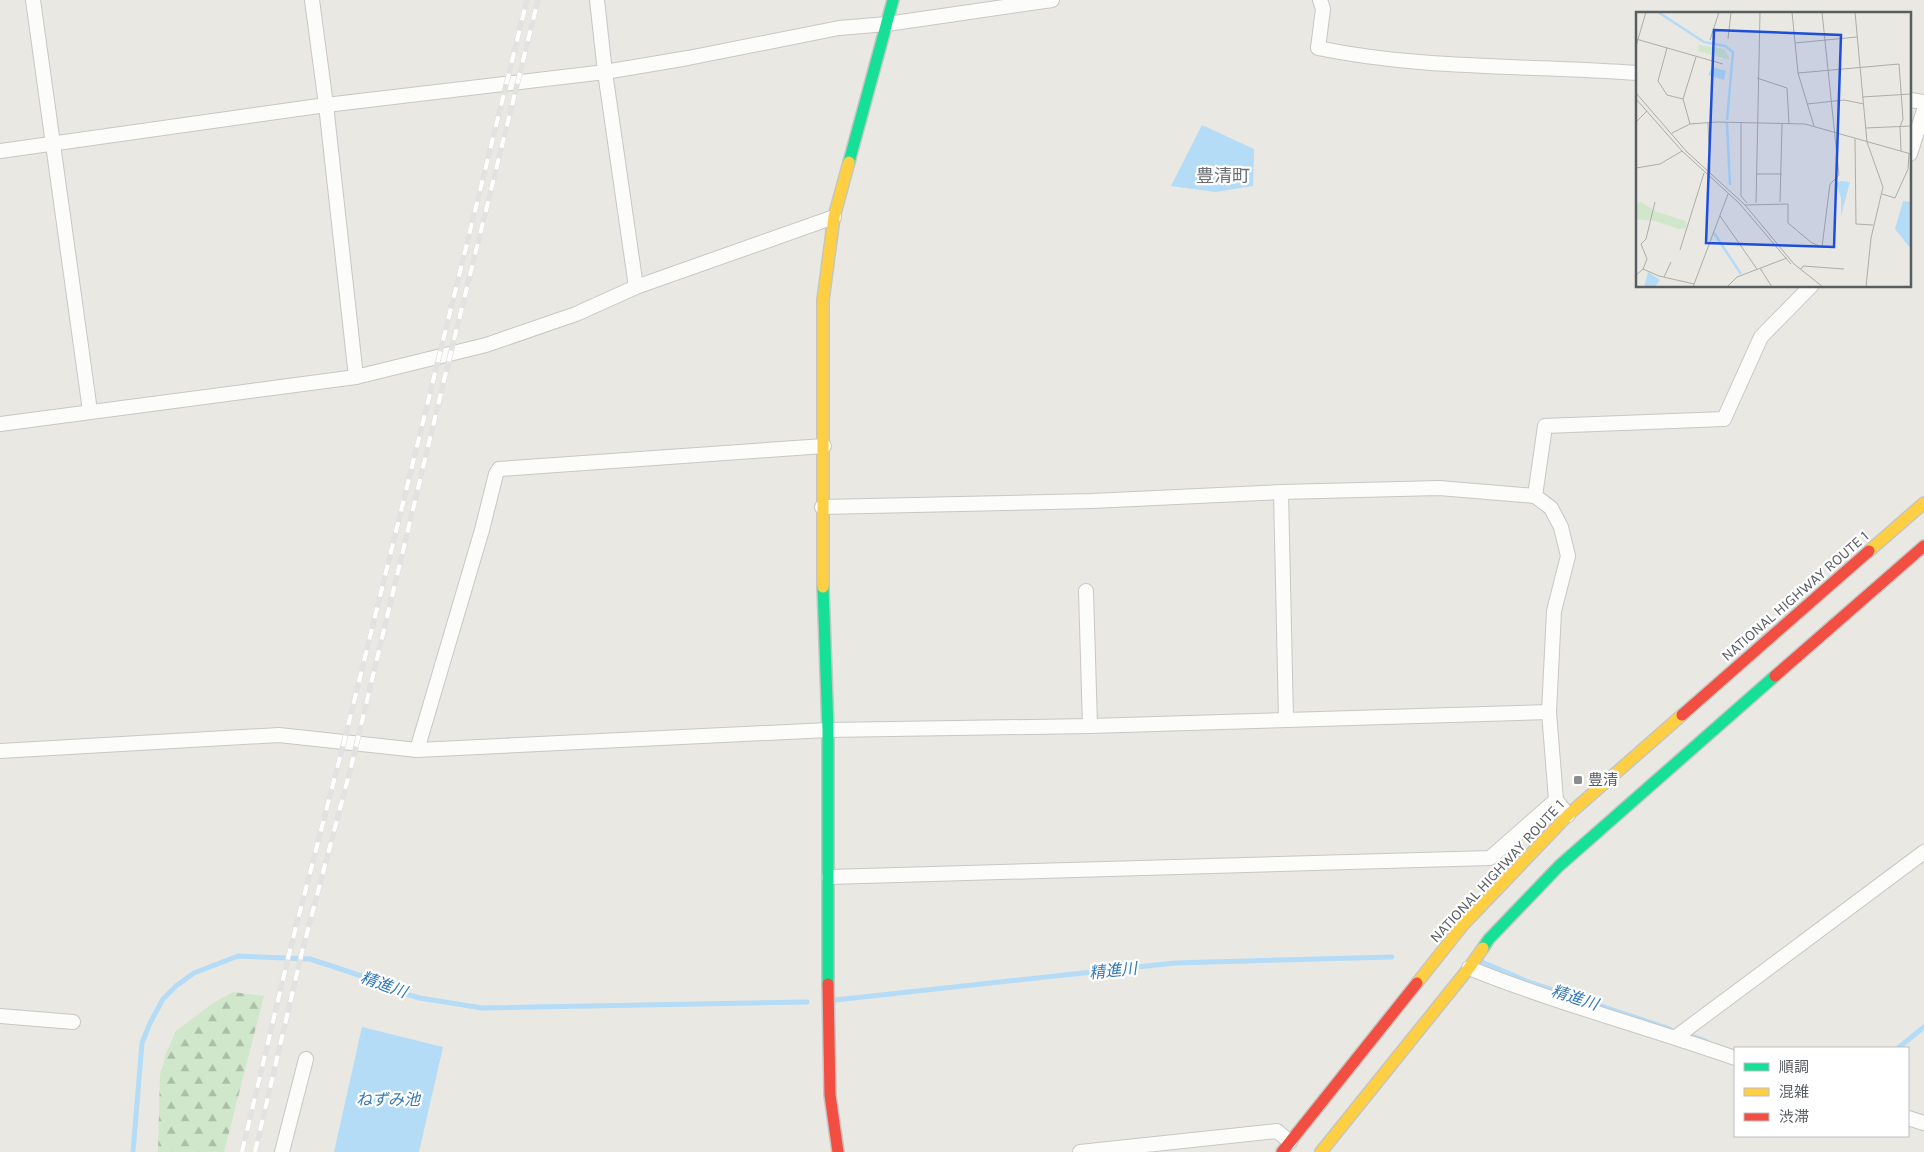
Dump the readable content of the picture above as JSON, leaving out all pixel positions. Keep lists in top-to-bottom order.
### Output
{
  "streets": {
    "main road": ["NATIONAL HIGHWAY ROUTE 1"]
  },
  "districts": ["豊清町"],
  "water": ["精進川", "ねずみ池"],
  "places": {
    "transit": ["豊清"]
  },
  "legend": ["順調", "混雑", "渋滞"]
}
